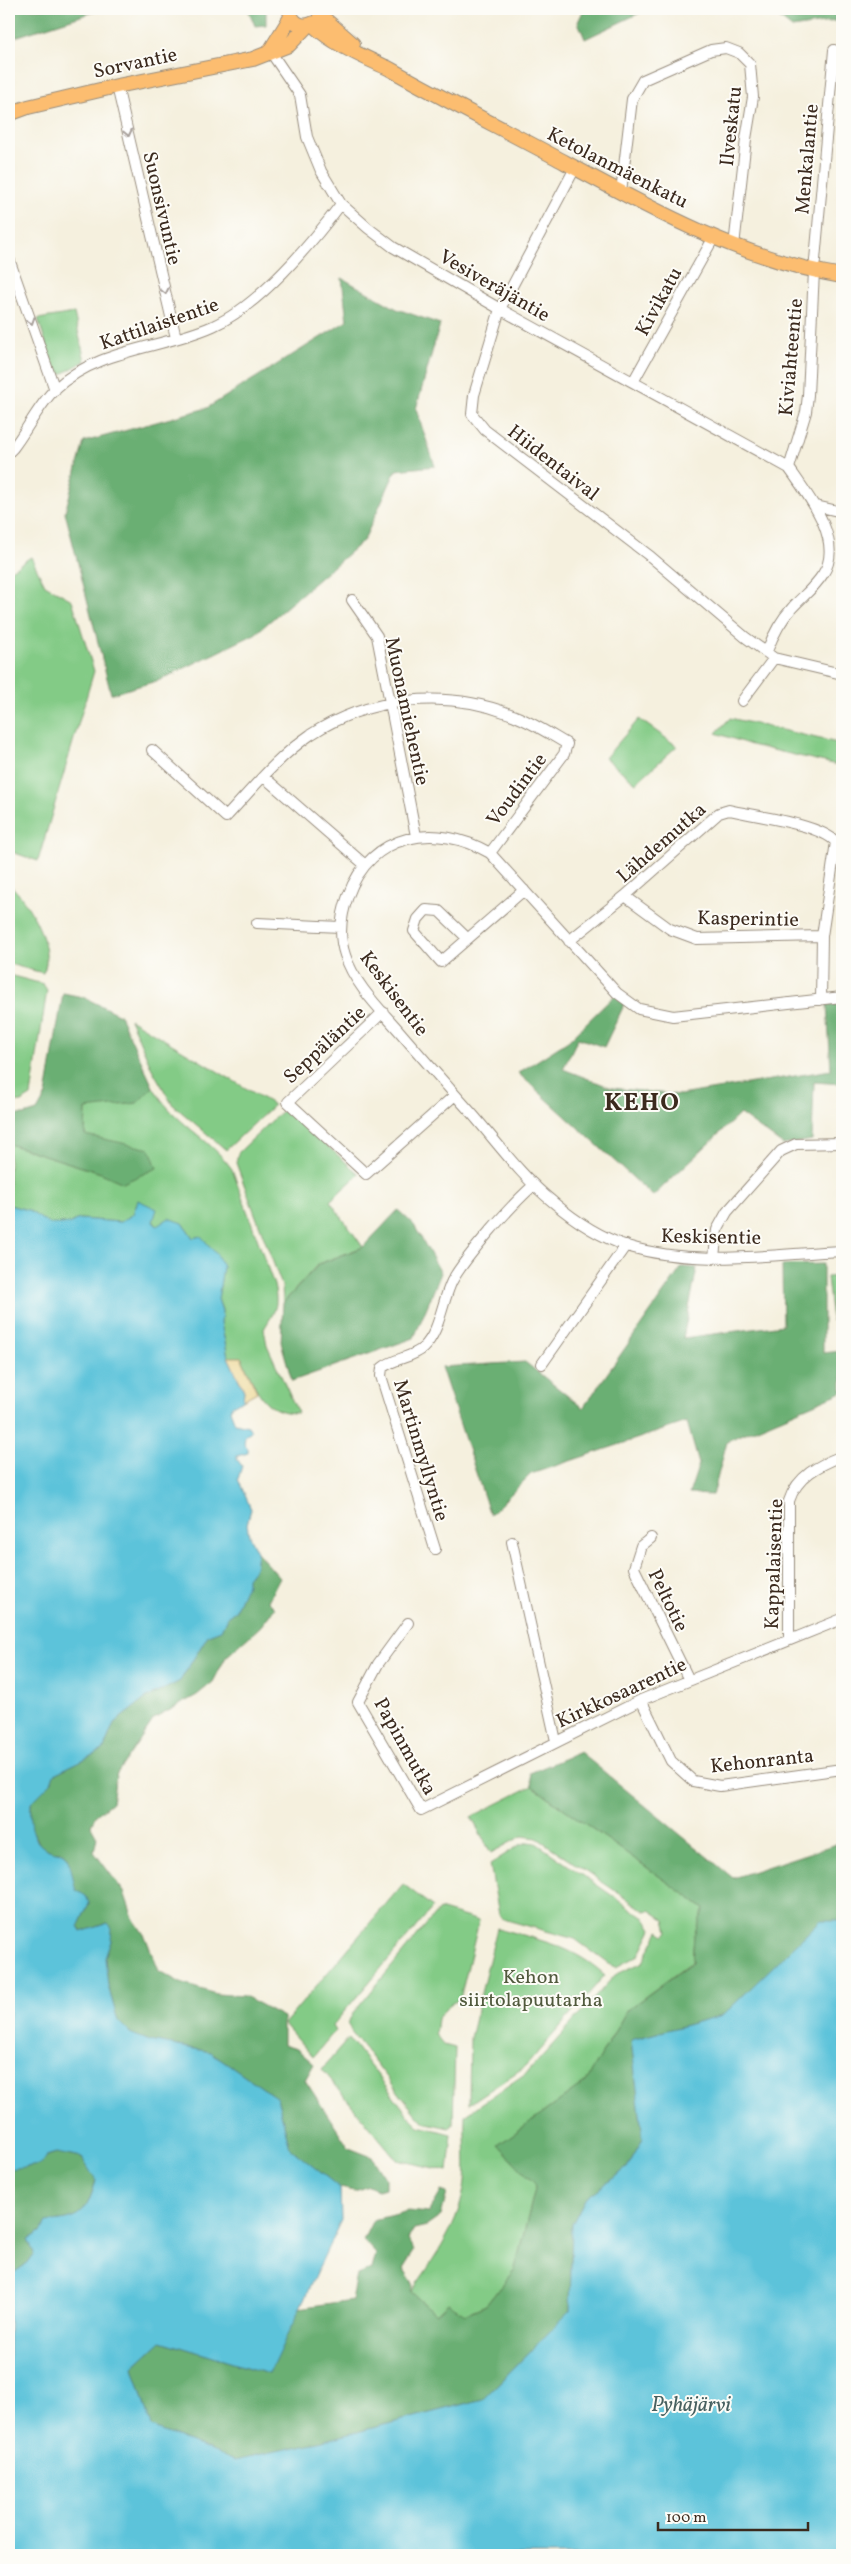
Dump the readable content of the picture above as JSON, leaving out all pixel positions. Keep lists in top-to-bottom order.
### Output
{
  "streets": {
    "main road": ["Sorvantie", "Ketolanmäenkatu"],
    "street": [
      "Ilveskatu",
      "Menkalantie",
      "Suonsivuntie",
      "Vesiveräjäntie",
      "Kivikatu",
      "Kattilaistentie",
      "Kiviahteentie",
      "Hiidentaival",
      "Muonamiehentie",
      "Voudintie",
      "Lähdemutka",
      "Kasperintie",
      "Keskisentie",
      "Seppäläntie",
      "Martinmyllyntie",
      "Kappalaisentie",
      "Peltotie",
      "Kirkkosaarentie",
      "Papinmutka",
      "Kehonranta"
    ]
  },
  "crossings": [
    ["Sorvantie", "Ketolanmäenkatu"],
    ["Sorvantie", "Suonsivuntie"],
    ["Sorvantie", "Vesiveräjäntie"],
    ["Ilveskatu", "Ketolanmäenkatu"],
    ["Menkalantie", "Ketolanmäenkatu"],
    ["Menkalantie", "Kiviahteentie"],
    ["Ketolanmäenkatu", "Kivikatu"],
    ["Ketolanmäenkatu", "Kiviahteentie"],
    ["Ketolanmäenkatu", "Hiidentaival"],
    ["Suonsivuntie", "Kattilaistentie"],
    ["Vesiveräjäntie", "Kivikatu"],
    ["Vesiveräjäntie", "Kattilaistentie"],
    ["Vesiveräjäntie", "Kiviahteentie"],
    ["Vesiveräjäntie", "Hiidentaival"],
    ["Muonamiehentie", "Voudintie"],
    ["Muonamiehentie", "Keskisentie"],
    ["Voudintie", "Keskisentie"],
    ["Lähdemutka", "Kasperintie"],
    ["Lähdemutka", "Keskisentie"],
    ["Keskisentie", "Seppäläntie"],
    ["Keskisentie", "Martinmyllyntie"],
    ["Kappalaisentie", "Kirkkosaarentie"],
    ["Peltotie", "Kirkkosaarentie"],
    ["Kirkkosaarentie", "Papinmutka"],
    ["Kirkkosaarentie", "Kehonranta"]
  ],
  "one_way": ["Suonsivuntie"],
  "districts": ["KEHO"],
  "water": ["Pyhäjärvi"],
  "parks": ["Kehon siirtolapuutarha"],
  "scale_bar": "100 m"
}
